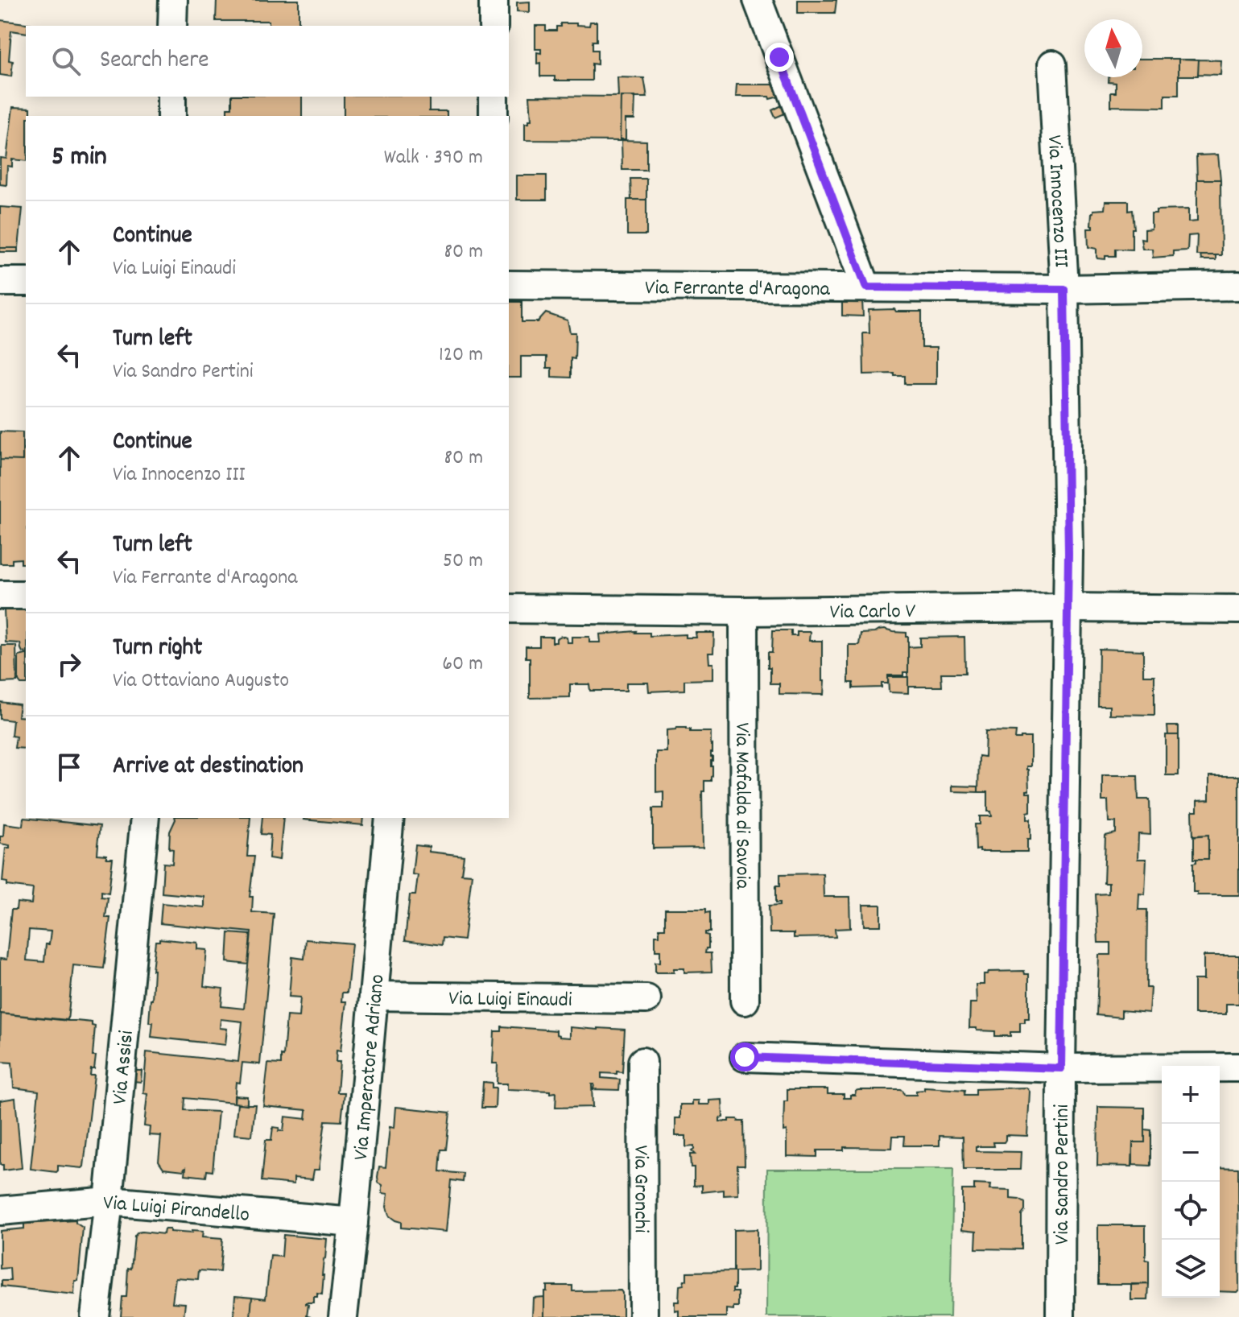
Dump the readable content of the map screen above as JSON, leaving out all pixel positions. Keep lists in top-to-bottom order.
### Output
{
  "streets": {
    "street": [
      "Via Innocenzo III",
      "Via Ferrante d'Aragona",
      "Via Carlo V",
      "Via Mafalda di Savoia",
      "Via Luigi Einaudi",
      "Via Assisi",
      "Via Imperatore Adriano",
      "Via Sandro Pertini",
      "Via Gronchi",
      "Via Luigi Pirandello"
    ]
  },
  "crossings": [
    ["Via Innocenzo III", "Via Ferrante d'Aragona"],
    ["Via Innocenzo III", "Via Carlo V"],
    ["Via Innocenzo III", "Via Sandro Pertini"],
    ["Via Carlo V", "Via Mafalda di Savoia"],
    ["Via Carlo V", "Via Sandro Pertini"],
    ["Via Luigi Einaudi", "Via Imperatore Adriano"],
    ["Via Assisi", "Via Luigi Pirandello"],
    ["Via Imperatore Adriano", "Via Luigi Pirandello"]
  ],
  "north": "top",
  "page": {
    "search": "Search here",
    "heading": ["5 min", "Walk · 390 m"],
    "list": [
      ["Continue", "Via Luigi Einaudi", "80 m"],
      ["Turn left", "Via Sandro Pertini", "120 m"],
      ["Continue", "Via Innocenzo III", "80 m"],
      ["Turn left", "Via Ferrante d'Aragona", "50 m"],
      ["Turn right", "Via Ottaviano Augusto", "60 m"],
      "Arrive at destination"
    ],
    "map_buttons": ["+", "−"]
  }
}
